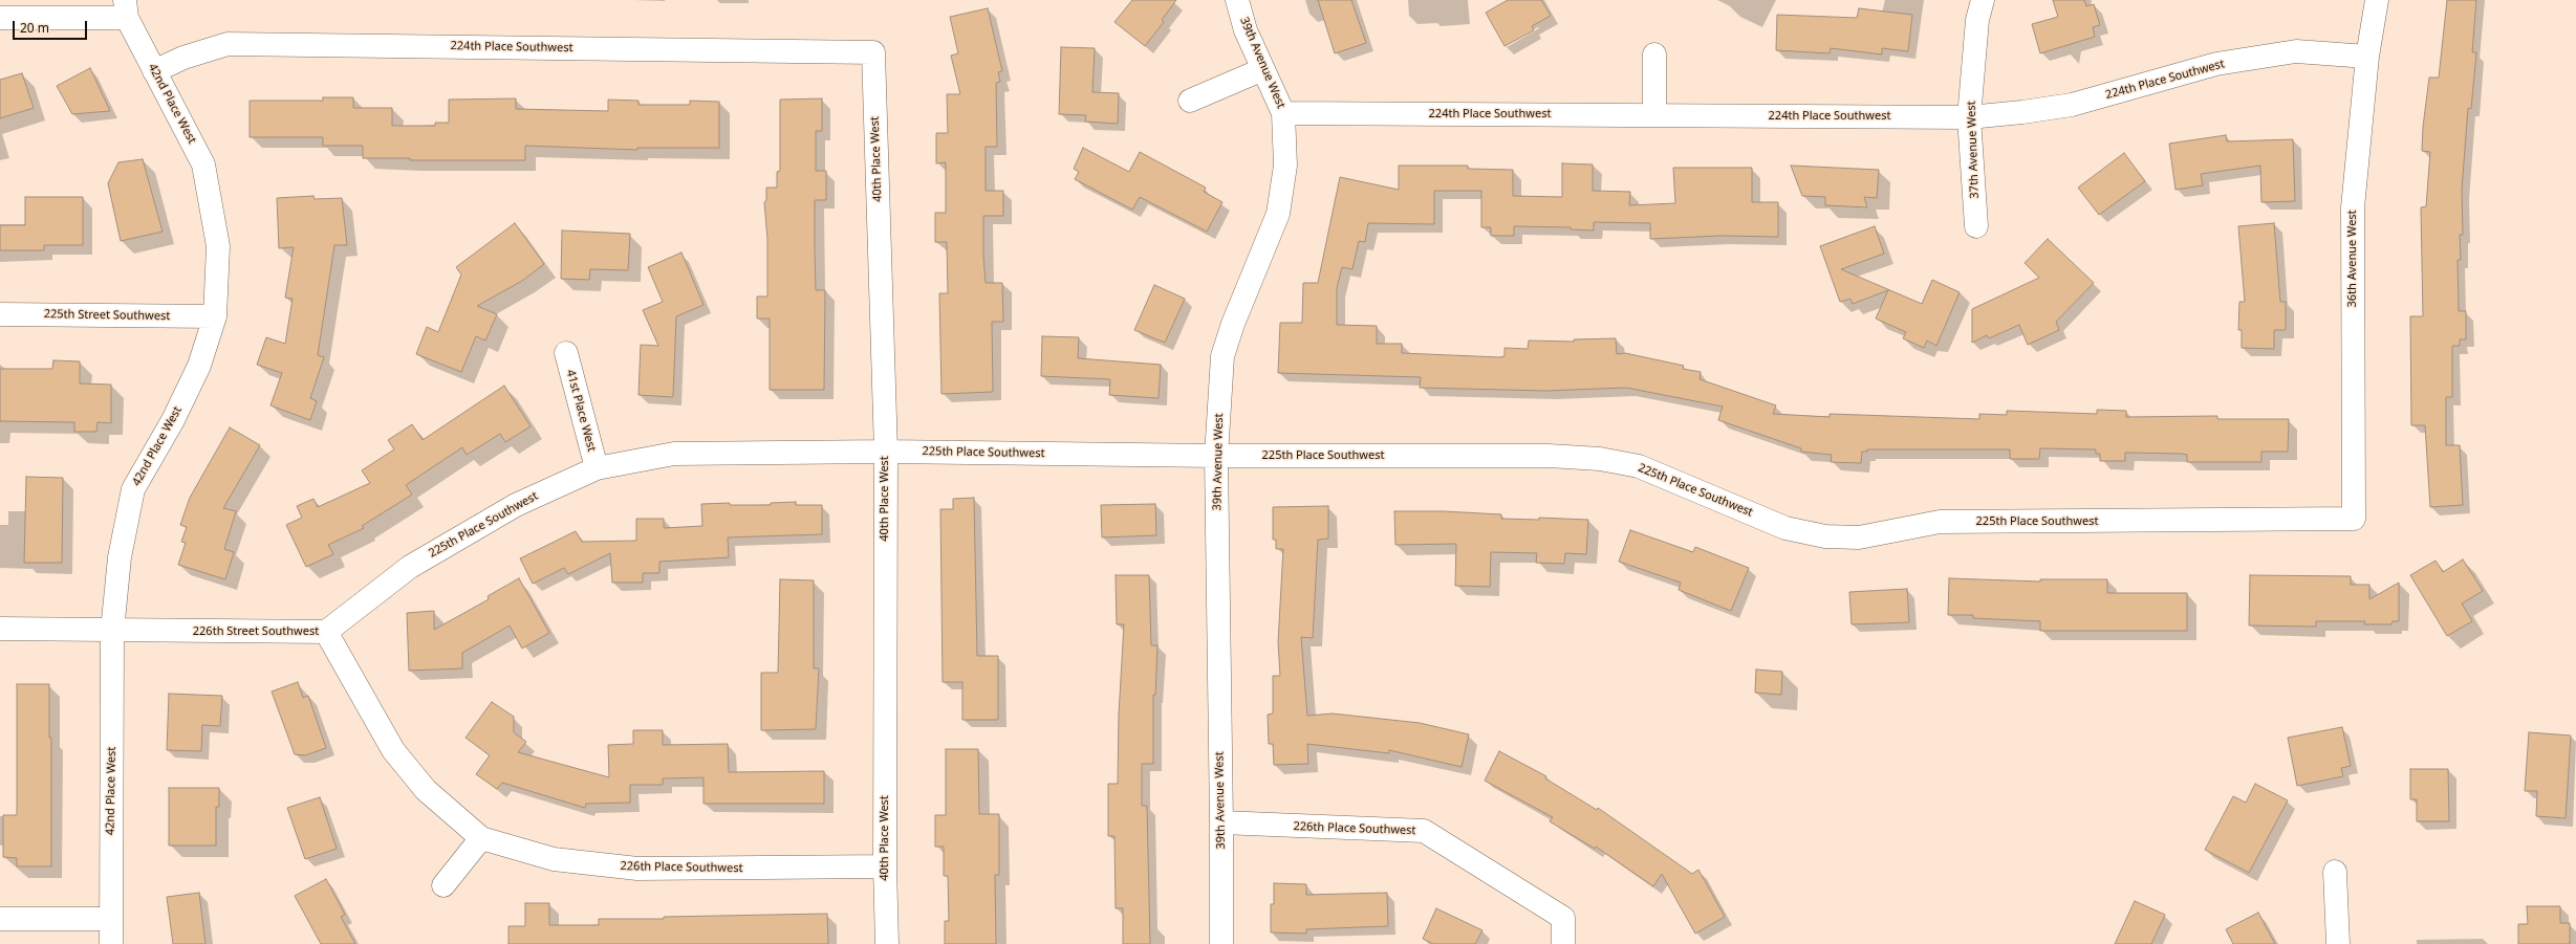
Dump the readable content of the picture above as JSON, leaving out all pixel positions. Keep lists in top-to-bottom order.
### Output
{
  "streets": {
    "street": [
      "224th Place Southwest",
      "39th Avenue West",
      "42nd Place West",
      "37th Avenue West",
      "40th Place West",
      "36th Avenue West",
      "225th Street Southwest",
      "41st Place West",
      "225th Place Southwest",
      "226th Street Southwest",
      "226th Place Southwest"
    ]
  },
  "crossings": [
    ["224th Place Southwest", "39th Avenue West"],
    ["224th Place Southwest", "42nd Place West"],
    ["224th Place Southwest", "37th Avenue West"],
    ["224th Place Southwest", "40th Place West"],
    ["224th Place Southwest", "36th Avenue West"],
    ["39th Avenue West", "225th Place Southwest"],
    ["39th Avenue West", "226th Place Southwest"],
    ["42nd Place West", "225th Street Southwest"],
    ["42nd Place West", "226th Street Southwest"],
    ["40th Place West", "225th Place Southwest"],
    ["40th Place West", "226th Place Southwest"],
    ["36th Avenue West", "225th Place Southwest"],
    ["41st Place West", "225th Place Southwest"],
    ["225th Place Southwest", "226th Street Southwest"],
    ["226th Street Southwest", "226th Place Southwest"]
  ],
  "scale_bar": "20 m"
}
